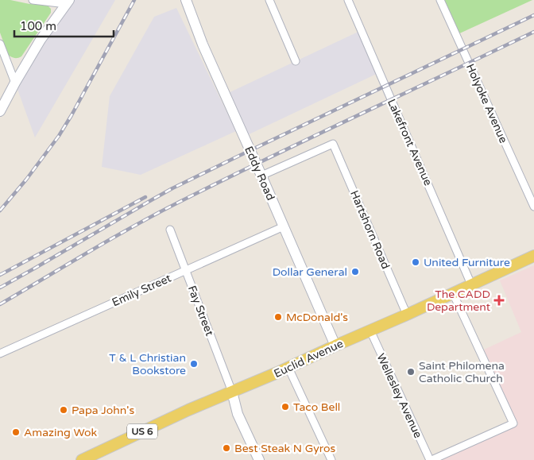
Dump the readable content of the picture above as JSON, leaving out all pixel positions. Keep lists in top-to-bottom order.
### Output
{
  "streets": {
    "main road": ["Euclid Avenue", "US 6"],
    "street": [
      "Holyoke Avenue",
      "Lakefront Avenue",
      "Eddy Road",
      "Hartshorn Road",
      "Emily Street",
      "Fay Street",
      "Wellesley Avenue"
    ]
  },
  "crossings": [
    ["Lakefront Avenue", "Euclid Avenue"],
    ["Eddy Road", "Hartshorn Road"],
    ["Eddy Road", "Emily Street"],
    ["Eddy Road", "Euclid Avenue"],
    ["Hartshorn Road", "Euclid Avenue"],
    ["Emily Street", "Fay Street"],
    ["Fay Street", "Euclid Avenue"],
    ["Euclid Avenue", "Wellesley Avenue"]
  ],
  "places": {
    "other": [
      "United Furniture",
      "Dollar General",
      "McDonald's",
      "T & L Christian Bookstore",
      "Saint Philomena Catholic Church",
      "Taco Bell",
      "Papa John's",
      "Amazing Wok",
      "Best Steak N Gyros"
    ],
    "health": ["The CADD Department"]
  },
  "scale_bar": "100 m"
}
